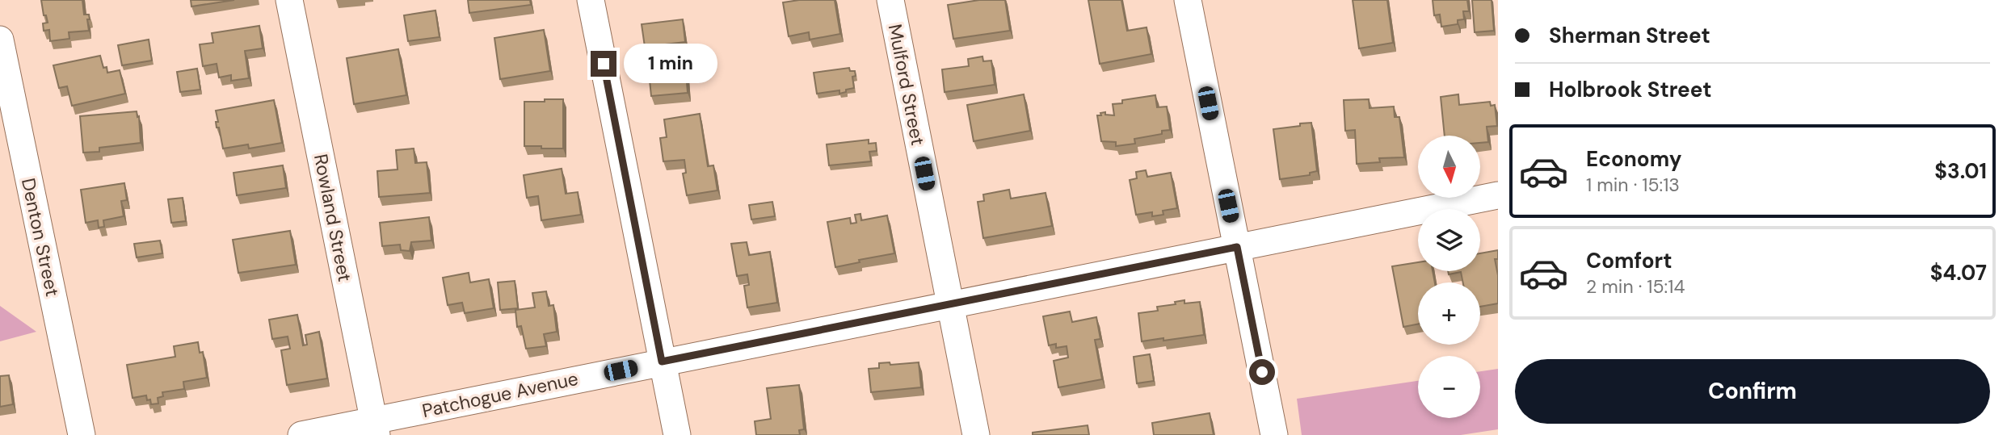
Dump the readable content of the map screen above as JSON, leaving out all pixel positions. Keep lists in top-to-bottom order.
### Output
{
  "streets": {
    "street": [
      "Mulford Street",
      "Rowland Street",
      "Denton Street",
      "Patchogue Avenue"
    ]
  },
  "crossings": [
    ["Mulford Street", "Patchogue Avenue"],
    ["Rowland Street", "Patchogue Avenue"]
  ],
  "north": "bottom",
  "page": {
    "banner": ["Sherman Street", "Holbrook Street"],
    "bubble": "1 min",
    "list": [
      {
        "name": "Economy",
        "note": "1 min · 15:13",
        "value": "$3.01"
      },
      {
        "name": "Comfort",
        "note": "2 min · 15:14",
        "value": "$4.07"
      }
    ],
    "map_buttons": ["+", "−"],
    "buttons": "Confirm"
  }
}
